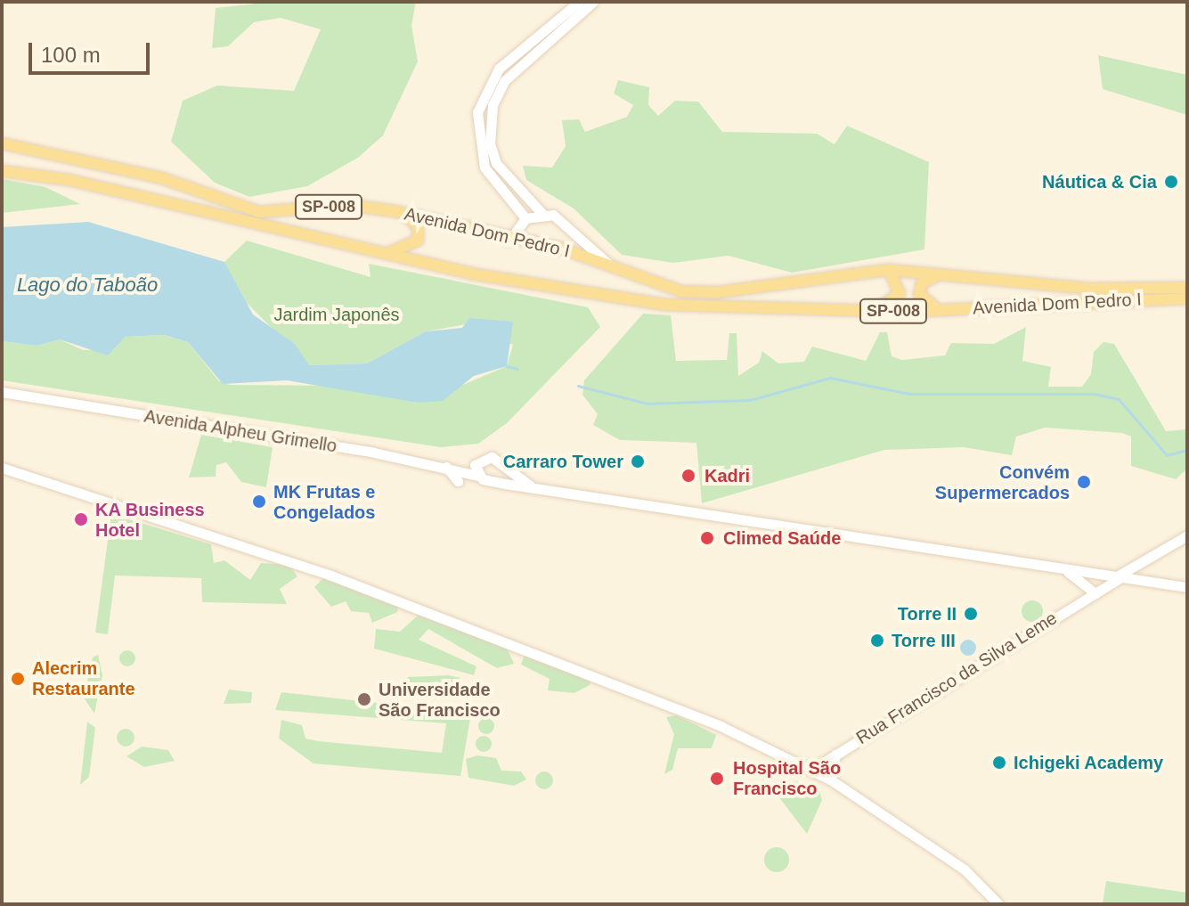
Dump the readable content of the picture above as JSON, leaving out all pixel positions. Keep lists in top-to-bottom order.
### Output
{
  "streets": {
    "main road": ["SP-008", "Avenida Dom Pedro I"],
    "street": ["Avenida Alpheu Grimello", "Rua Francisco da Silva Leme"]
  },
  "crossings": [
    ["Avenida Alpheu Grimello", "Rua Francisco da Silva Leme"]
  ],
  "water": ["Lago do Taboão"],
  "parks": ["Jardim Japonês"],
  "places": [
    "Náutica & Cia",
    "Carraro Tower",
    "Kadri",
    "Convém Supermercados",
    "MK Frutas e Congelados",
    "KA Business Hotel",
    "Climed Saúde",
    "Torre II",
    "Torre III",
    "Alecrim Restaurante",
    "Universidade São Francisco",
    "Ichigeki Academy",
    "Hospital São Francisco"
  ],
  "scale_bar": "100 m"
}
